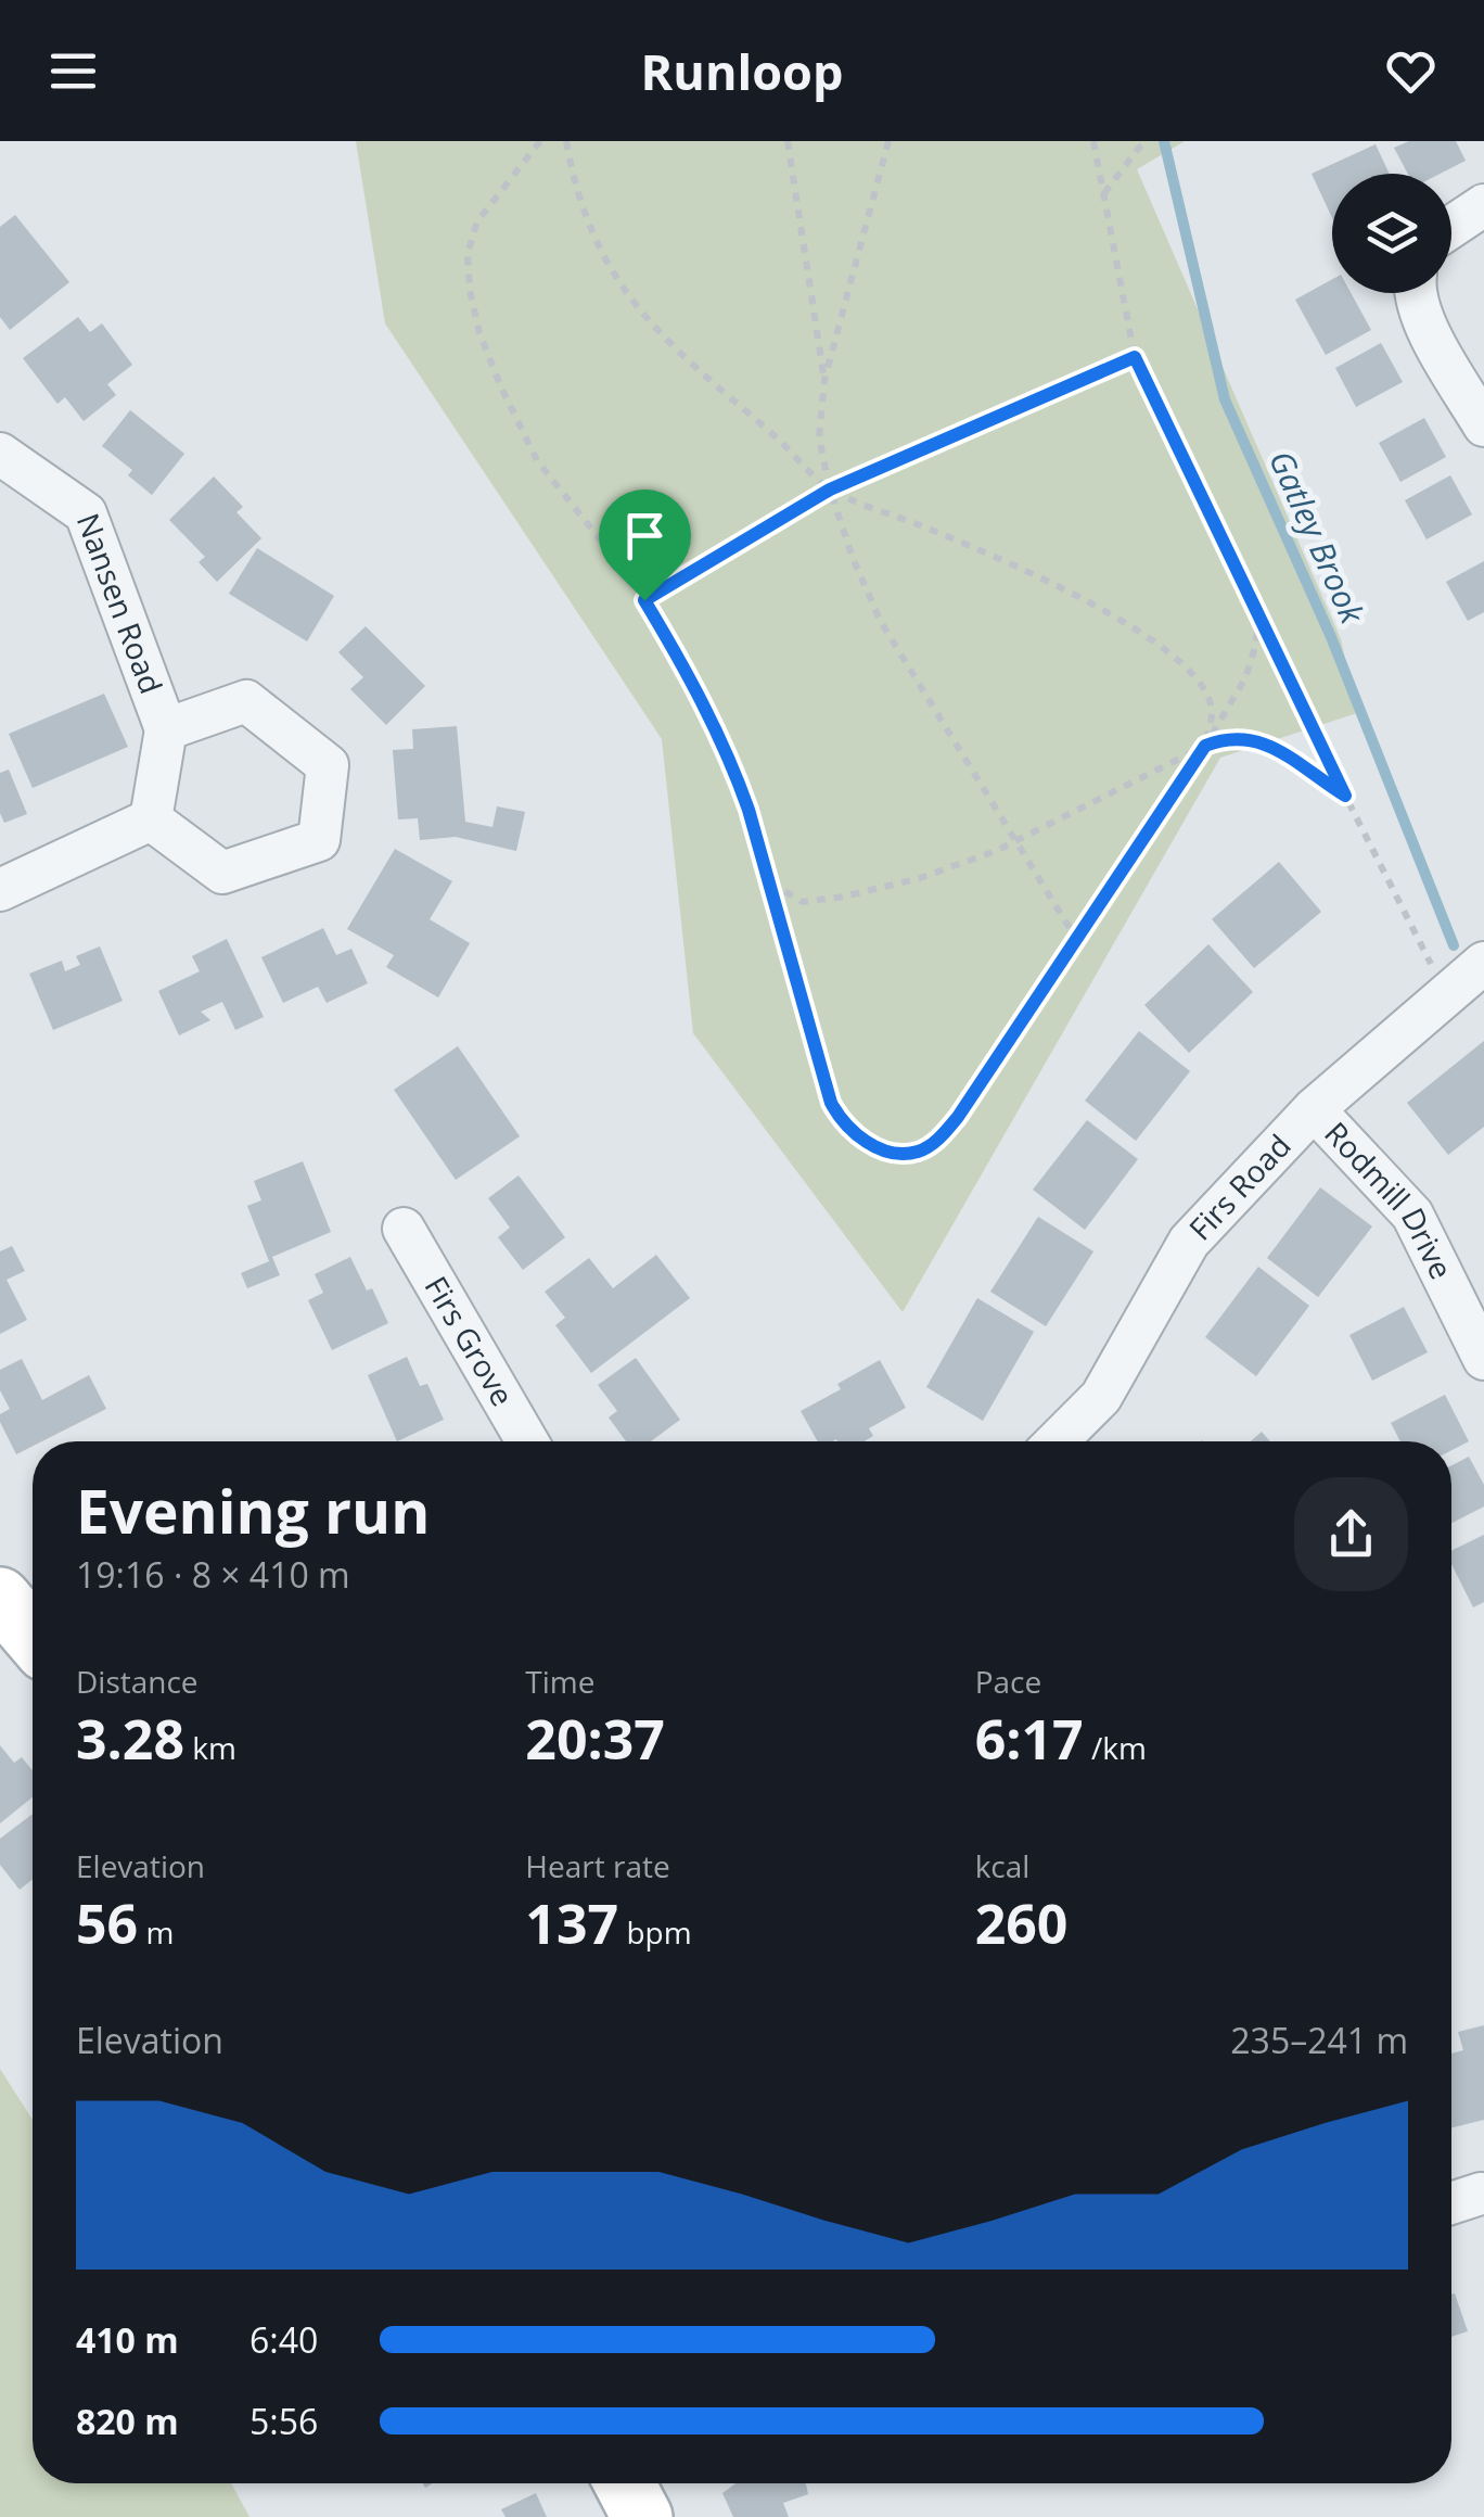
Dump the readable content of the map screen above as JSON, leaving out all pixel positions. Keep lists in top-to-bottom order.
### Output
{
  "streets": {
    "street": [
      "Nansen Road",
      "Firs Road",
      "Rodmill Drive",
      "Firs Grove"
    ]
  },
  "crossings": [
    ["Firs Road", "Rodmill Drive"]
  ],
  "water": ["Gatley Brook"],
  "page": {
    "header": "Runloop",
    "heading": ["Evening run", "19:16 · 8 × 410 m"],
    "stats": [
      ["Distance", "3.28 km"],
      ["Time", "20:37"],
      ["Pace", "6:17 /km"],
      ["Elevation", "56 m"],
      ["Heart rate", "137 bpm"],
      ["kcal", "260"]
    ],
    "chart": ["Elevation", "235–241 m"],
    "list": [
      {
        "name": "410 m",
        "note": "6:40"
      },
      {
        "name": "820 m",
        "note": "5:56"
      }
    ]
  }
}
